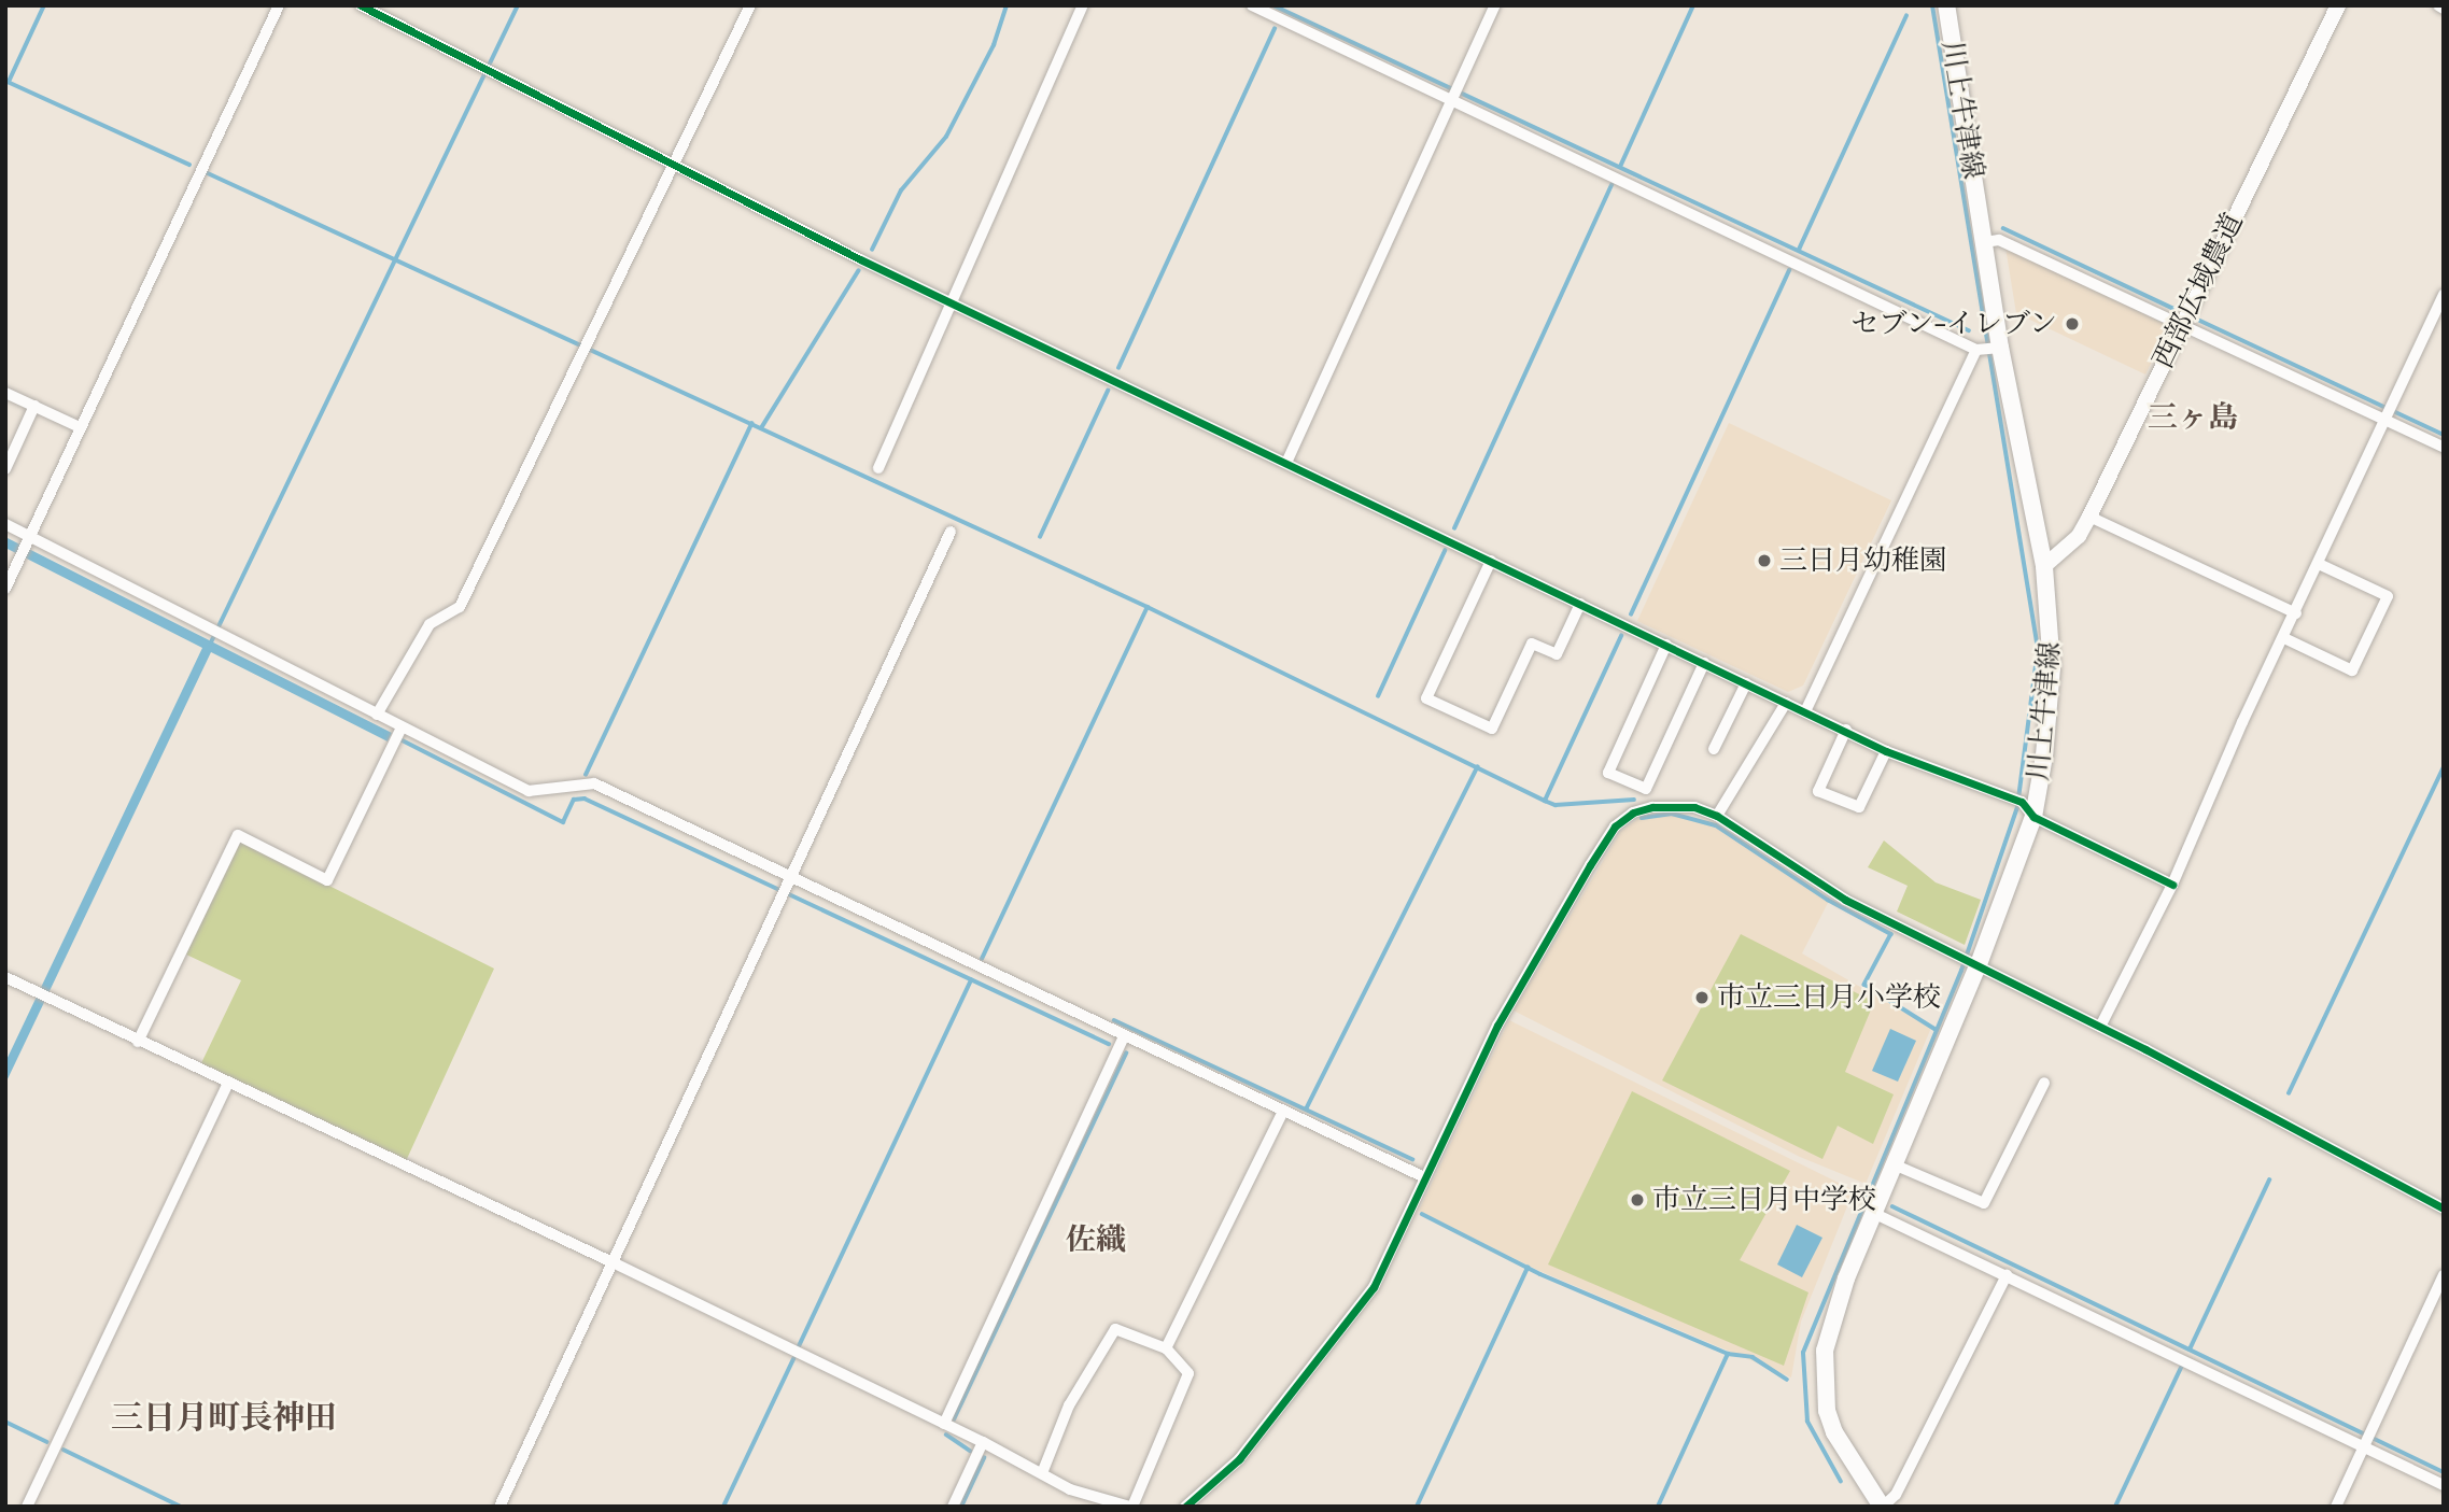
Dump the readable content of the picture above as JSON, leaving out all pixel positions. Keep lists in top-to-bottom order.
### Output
{
  "streets": {
    "main road": ["川上牛津線"],
    "street": ["西部広域農道"]
  },
  "crossings": [
    ["川上牛津線", "西部広域農道"]
  ],
  "districts": ["三ヶ島", "佐織", "三日月町長神田"],
  "places": [
    "セブン-イレブン",
    "三日月幼稚園",
    "市立三日月小学校",
    "市立三日月中学校"
  ]
}
